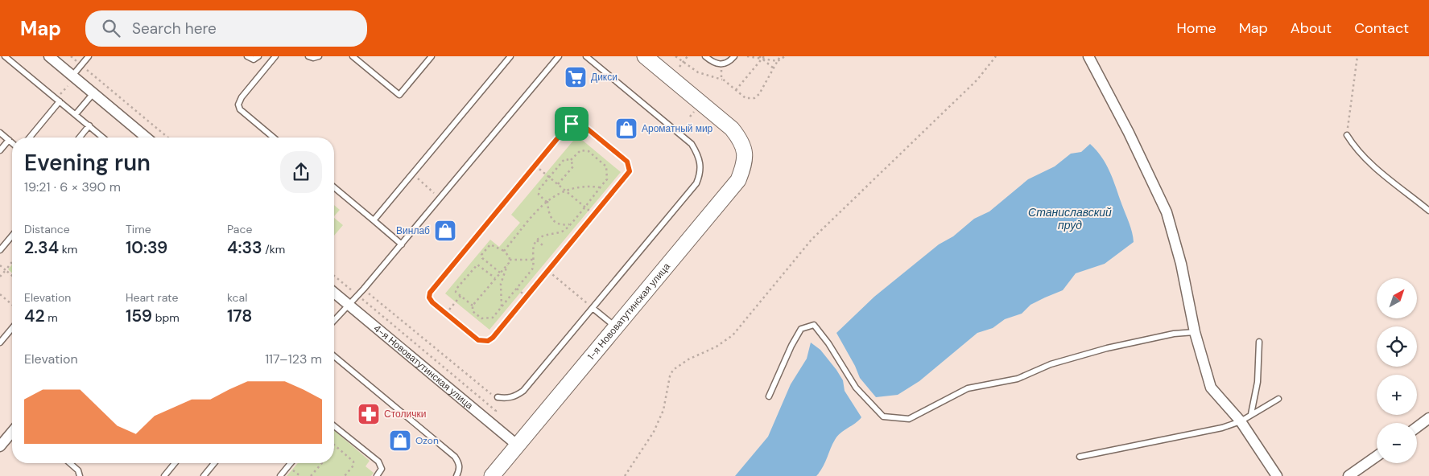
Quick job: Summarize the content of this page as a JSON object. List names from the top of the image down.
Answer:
{
  "streets": {
    "street": ["1-я Нововатутинская улица", "4-я Нововатутинская улица"]
  },
  "crossings": [
    ["1-я Нововатутинская улица", "4-я Нововатутинская улица"]
  ],
  "water": ["Станиславский пруд"],
  "places": {
    "supermarket": ["Дикси"],
    "shop": ["Ароматный мир", "Винлаб", "Ozon"],
    "pharmacy": ["Столички"]
  },
  "north": "top right",
  "page": {
    "header": "Map",
    "search": "Search here",
    "nav": [
      "Home",
      "Map",
      "About",
      "Contact"
    ],
    "heading": ["Evening run", "19:21 · 6 × 390 m"],
    "stats": [
      ["Distance", "2.34 km"],
      ["Time", "10:39"],
      ["Pace", "4:33 /km"],
      ["Elevation", "42 m"],
      ["Heart rate", "159 bpm"],
      ["kcal", "178"]
    ],
    "map_buttons": ["+", "−"],
    "chart": ["Elevation", "117–123 m"]
  }
}
